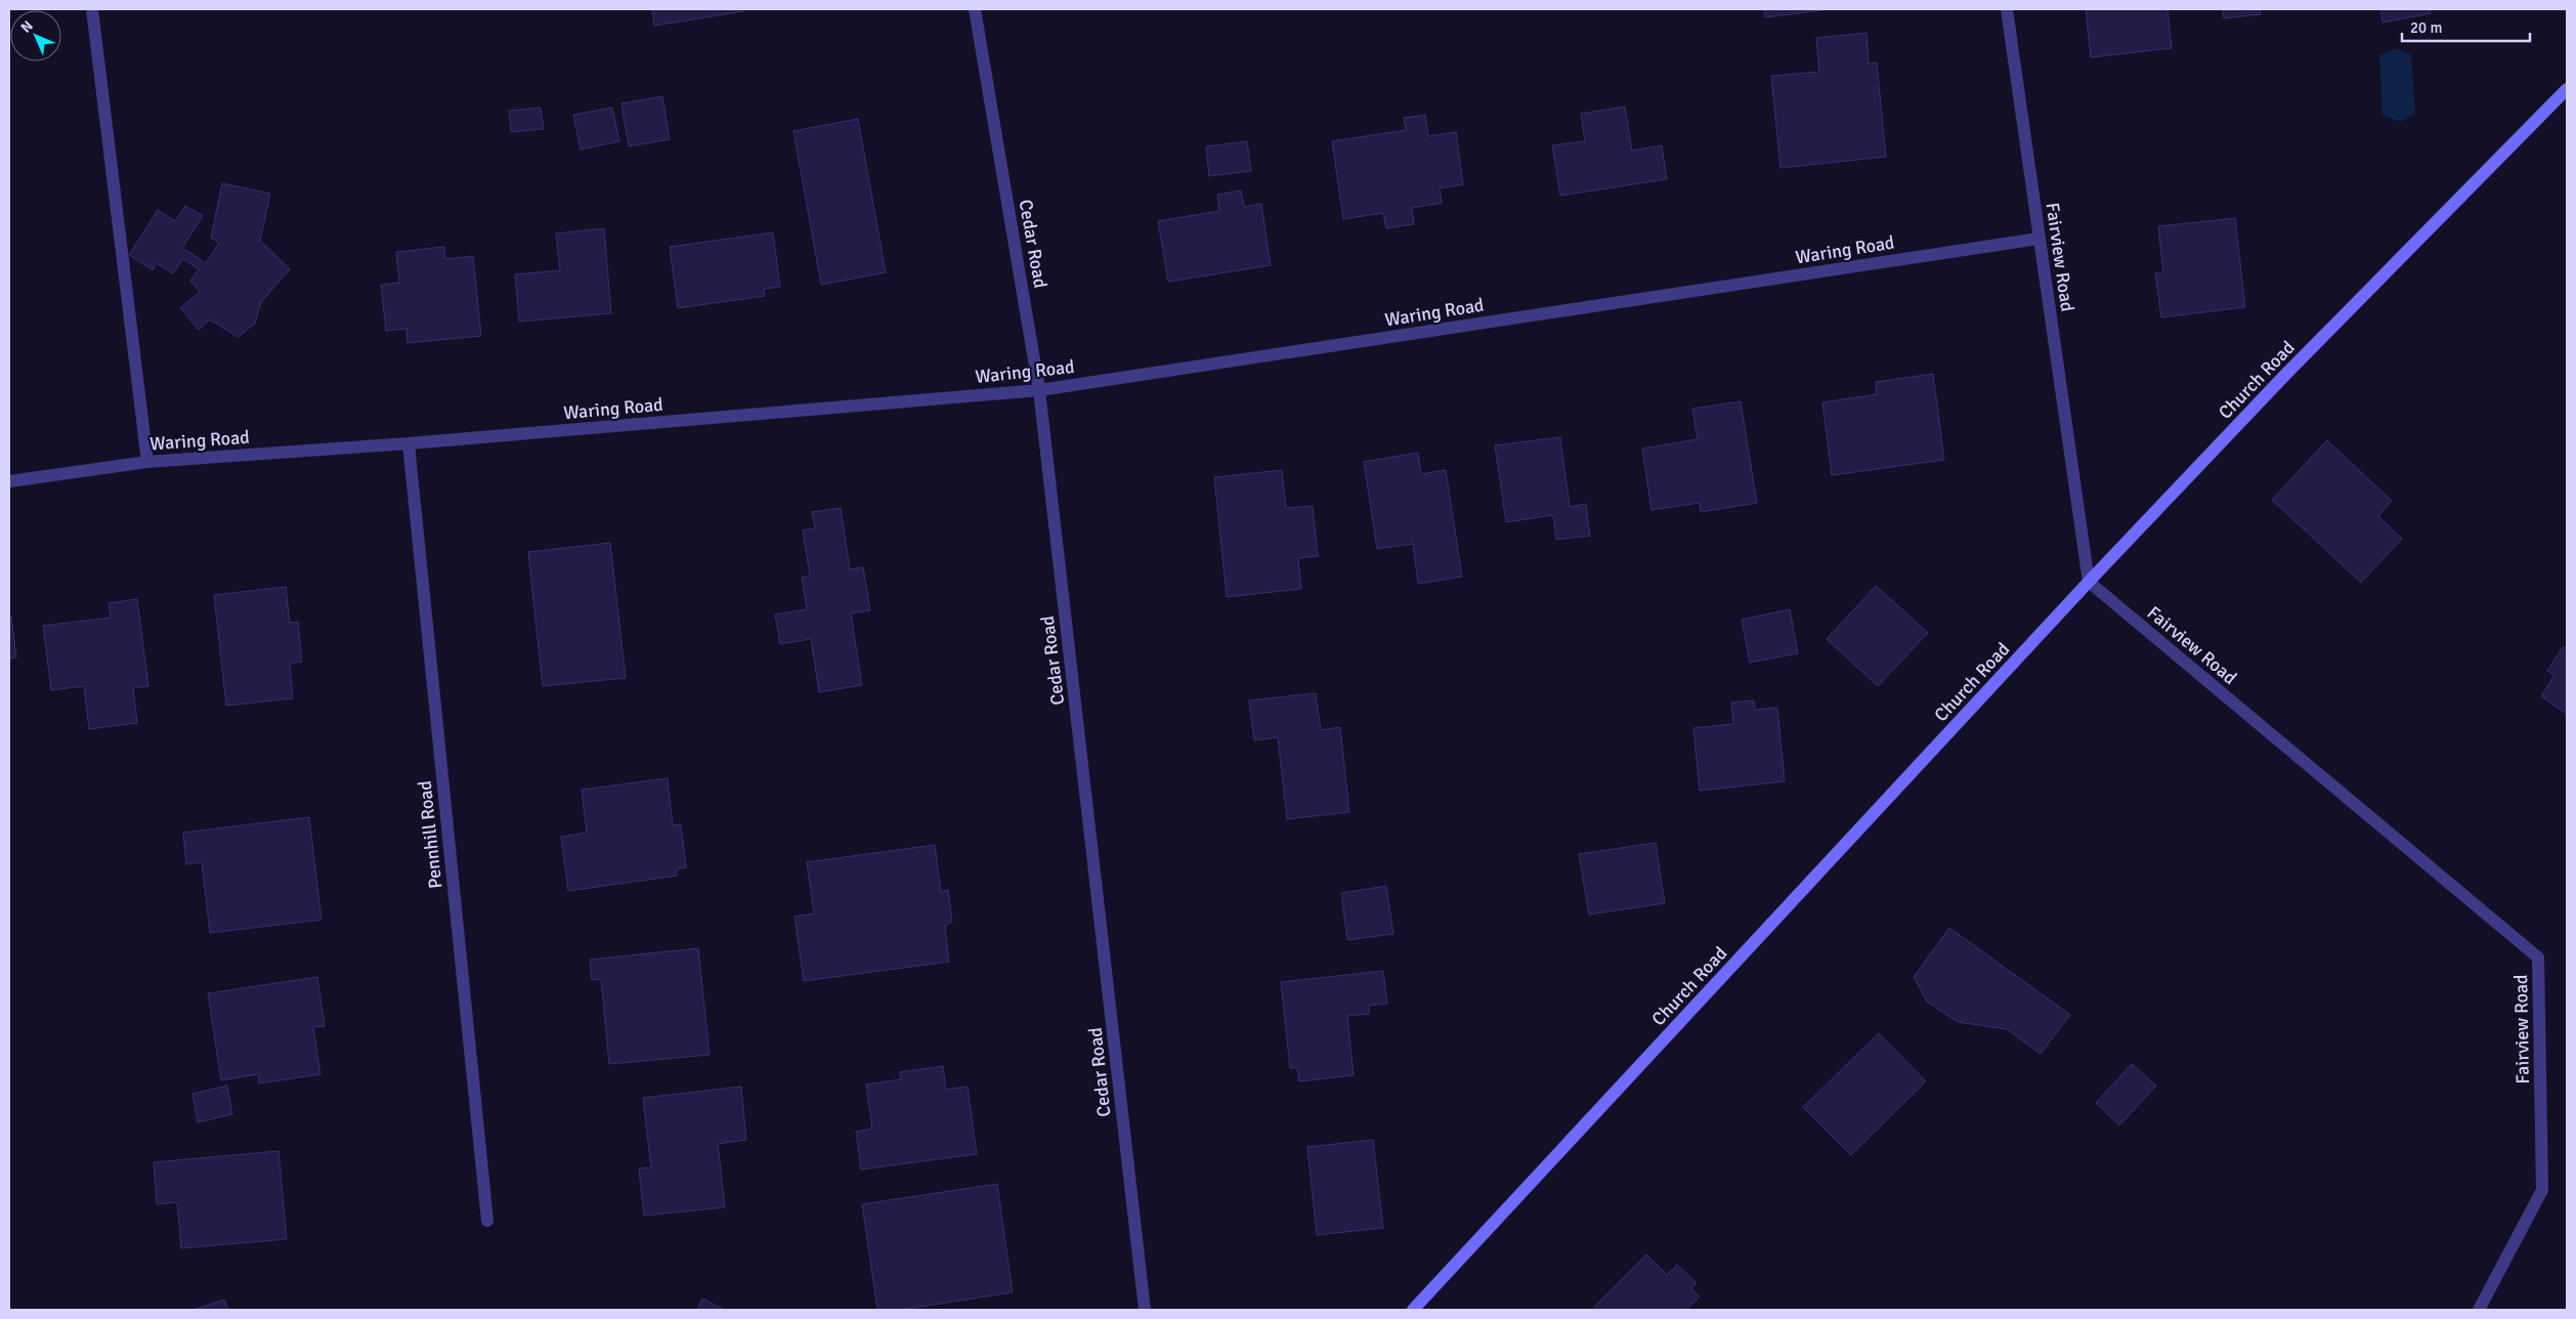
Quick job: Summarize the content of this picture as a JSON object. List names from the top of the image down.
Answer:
{
  "streets": {
    "street": [
      "Cedar Road",
      "Waring Road",
      "Fairview Road",
      "Church Road",
      "Pennhill Road"
    ]
  },
  "crossings": [
    ["Cedar Road", "Waring Road"],
    ["Waring Road", "Fairview Road"],
    ["Waring Road", "Pennhill Road"],
    ["Fairview Road", "Church Road"]
  ],
  "scale_bar": "20 m",
  "north": "top left"
}
